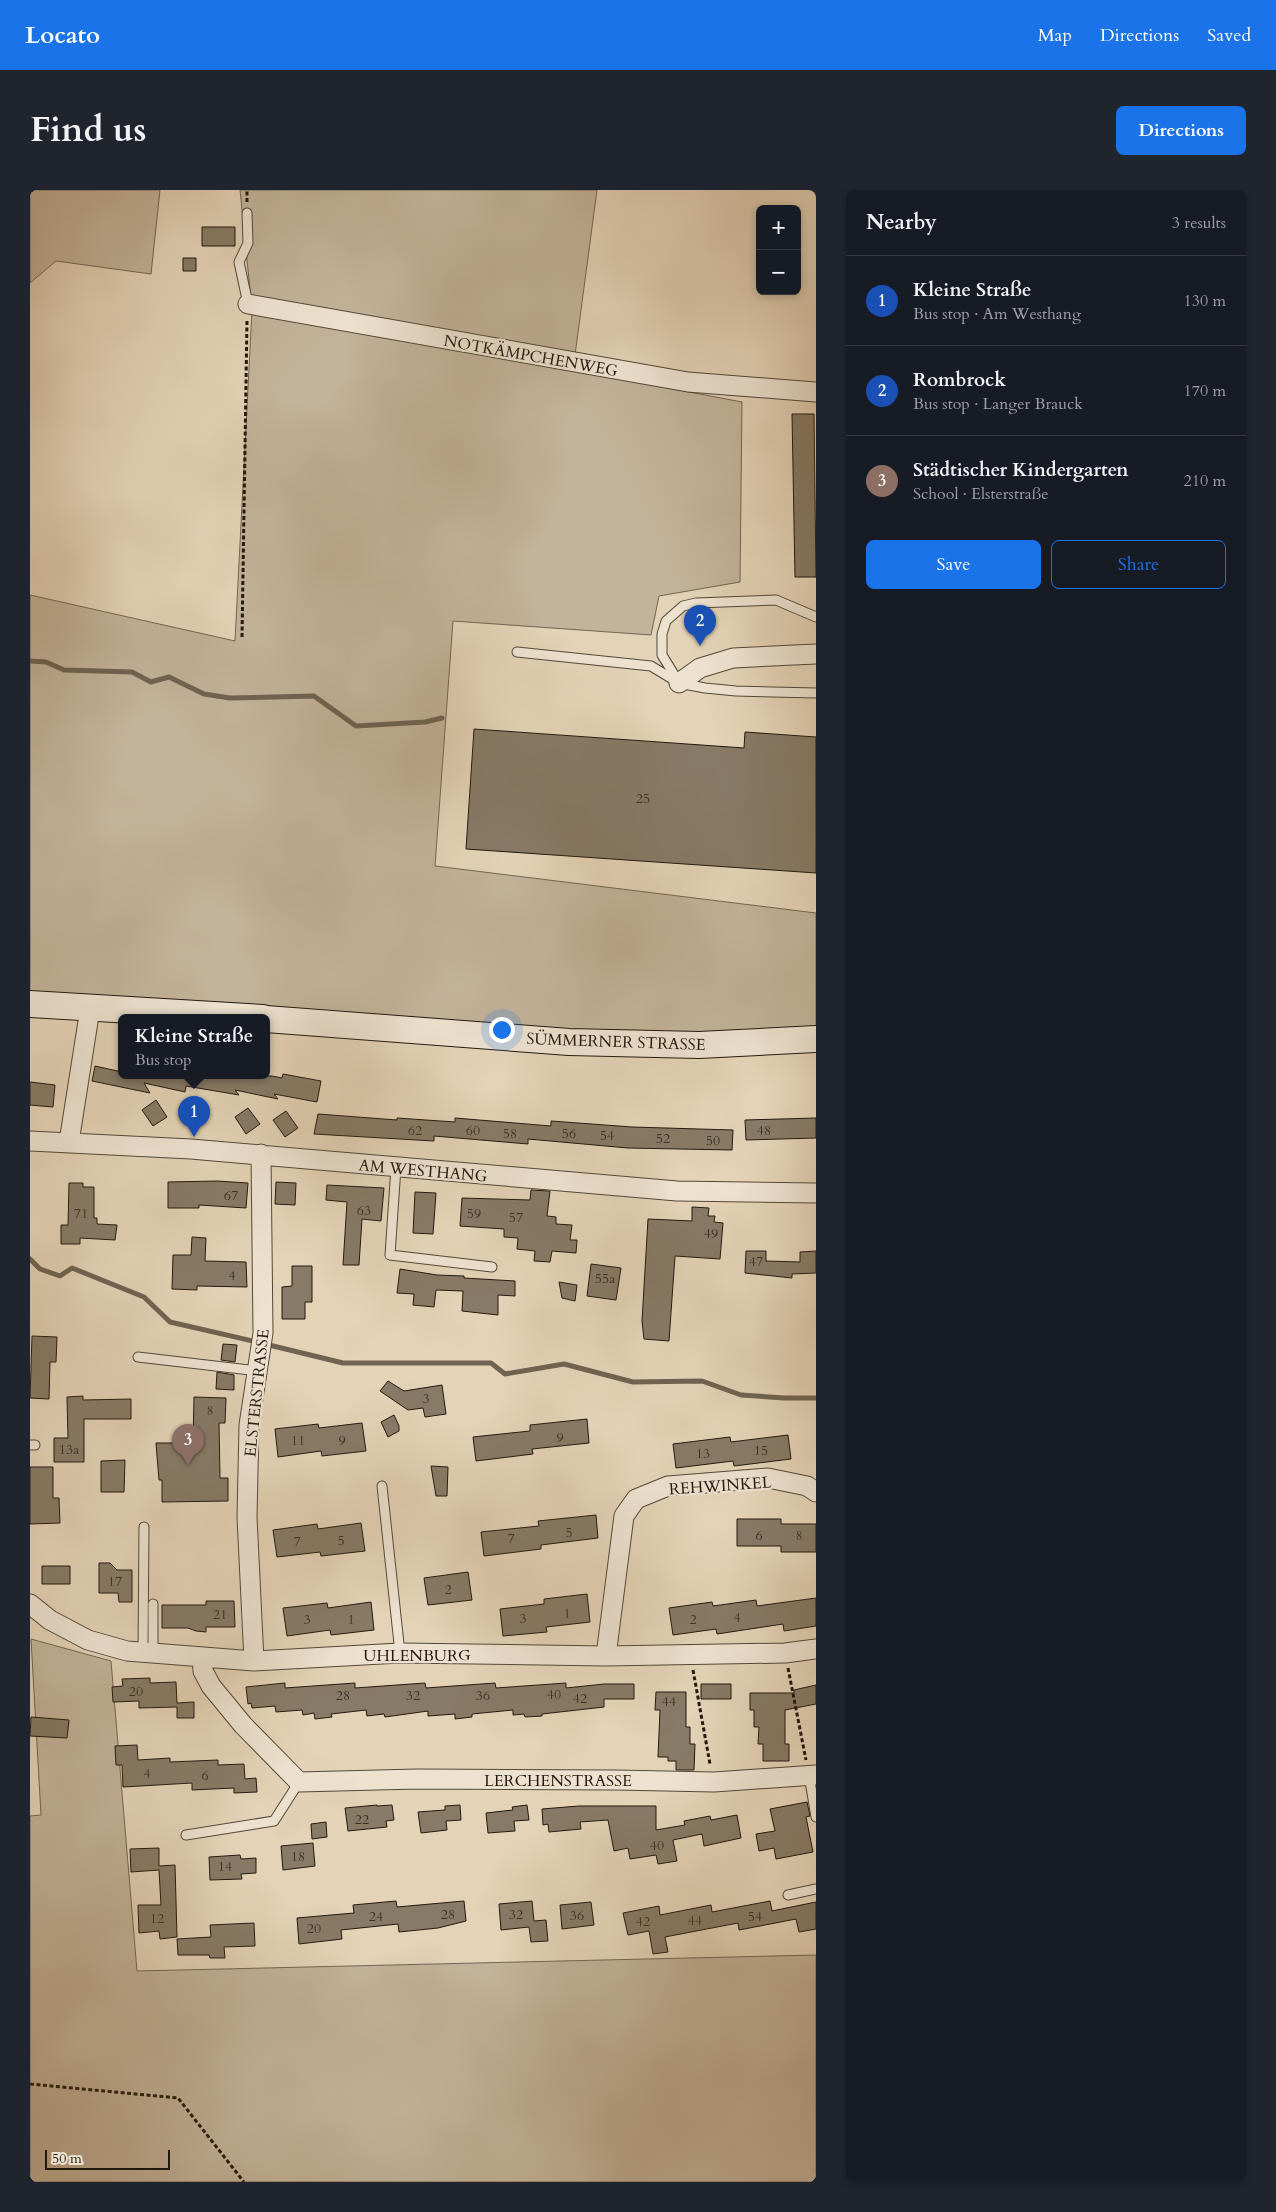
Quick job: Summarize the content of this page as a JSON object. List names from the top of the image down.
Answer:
{
  "streets": {
    "main road": ["SÜMMERNER STRASSE"],
    "street": [
      "NOTKÄMPCHENWEG",
      "AM WESTHANG",
      "ELSTERSTRASSE",
      "REHWINKEL",
      "UHLENBURG",
      "LERCHENSTRASSE"
    ]
  },
  "crossings": [
    ["AM WESTHANG", "ELSTERSTRASSE"],
    ["ELSTERSTRASSE", "UHLENBURG"],
    ["REHWINKEL", "UHLENBURG"]
  ],
  "house_numbers": [
    "25",
    "62",
    "60",
    "48",
    "58",
    "56",
    "54",
    "52",
    "50",
    "67",
    "63",
    "71",
    "59",
    "57",
    "49",
    "47",
    "4",
    "55a",
    "3",
    "8",
    "9",
    "11",
    "9",
    "13a",
    "15",
    "13",
    "5",
    "6",
    "8",
    "7",
    "5",
    "7",
    "17",
    "2",
    "1",
    "21",
    "4",
    "3",
    "3",
    "1",
    "2",
    "20",
    "40",
    "28",
    "32",
    "36",
    "42",
    "44",
    "4",
    "6",
    "22",
    "40",
    "18",
    "14",
    "28",
    "32",
    "36",
    "24",
    "54",
    "12",
    "44",
    "42",
    "20"
  ],
  "scale_bar": "50 m",
  "page": {
    "header": "Locato",
    "nav": ["Map", "Directions", "Saved"],
    "title": "Find us",
    "buttons": [
      "Directions",
      ["Save", "Share"]
    ],
    "heading": ["Nearby", "3 results"],
    "map_buttons": ["+", "−"],
    "list": [
      {
        "mark": "1",
        "name": "Kleine Straße",
        "note": "Bus stop · Am Westhang",
        "value": "130 m"
      },
      {
        "mark": "2",
        "name": "Rombrock",
        "note": "Bus stop · Langer Brauck",
        "value": "170 m"
      },
      {
        "mark": "3",
        "name": "Städtischer Kindergarten",
        "note": "School · Elsterstraße",
        "value": "210 m"
      }
    ],
    "pins": ["2", "1", "3"],
    "popup": ["Kleine Straße", "Bus stop"],
    "scale": "50 m"
  }
}
